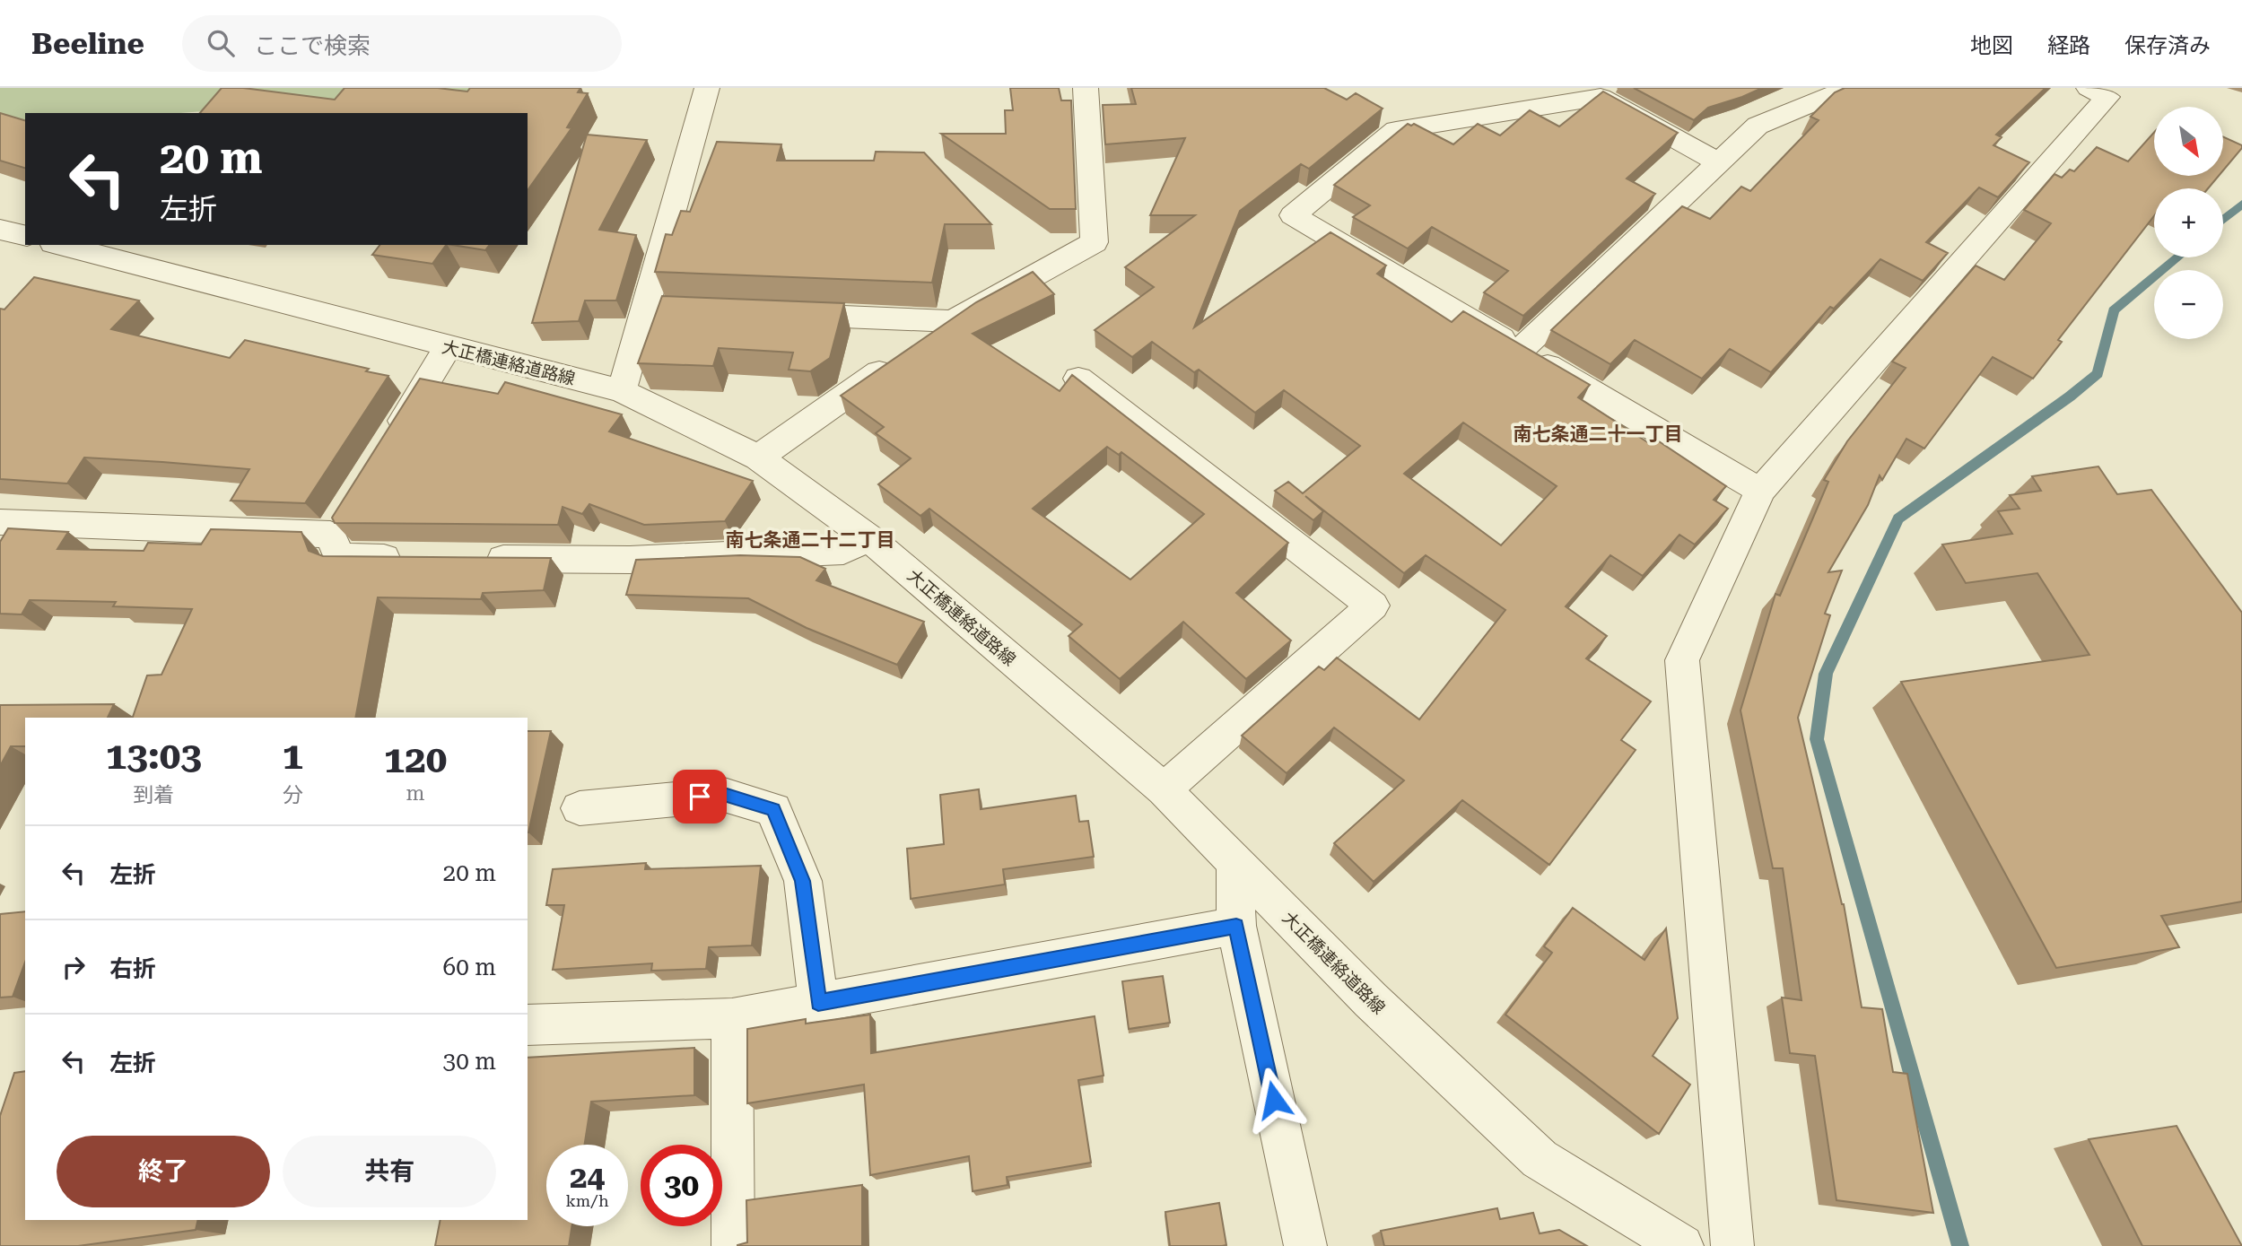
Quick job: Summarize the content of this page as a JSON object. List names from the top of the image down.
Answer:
{
  "streets": {
    "street": ["大正橋連絡道路線"]
  },
  "districts": ["南七条通二十一丁目", "南七条通二十二丁目"],
  "north": "bottom right",
  "page": {
    "header": "Beeline",
    "search": "ここで検索",
    "nav": ["地図", "経路", "保存済み"],
    "map_buttons": ["+", "−"],
    "turn": ["20 m", "左折"],
    "eta": [
      "13:03",
      "到着",
      "1",
      "分",
      "120",
      "m"
    ],
    "list": [
      {
        "name": "左折",
        "value": "20 m"
      },
      {
        "name": "右折",
        "value": "60 m"
      },
      {
        "name": "左折",
        "value": "30 m"
      }
    ],
    "buttons": ["終了", "共有"],
    "speed": "24 km/h",
    "limit": "30"
  }
}
